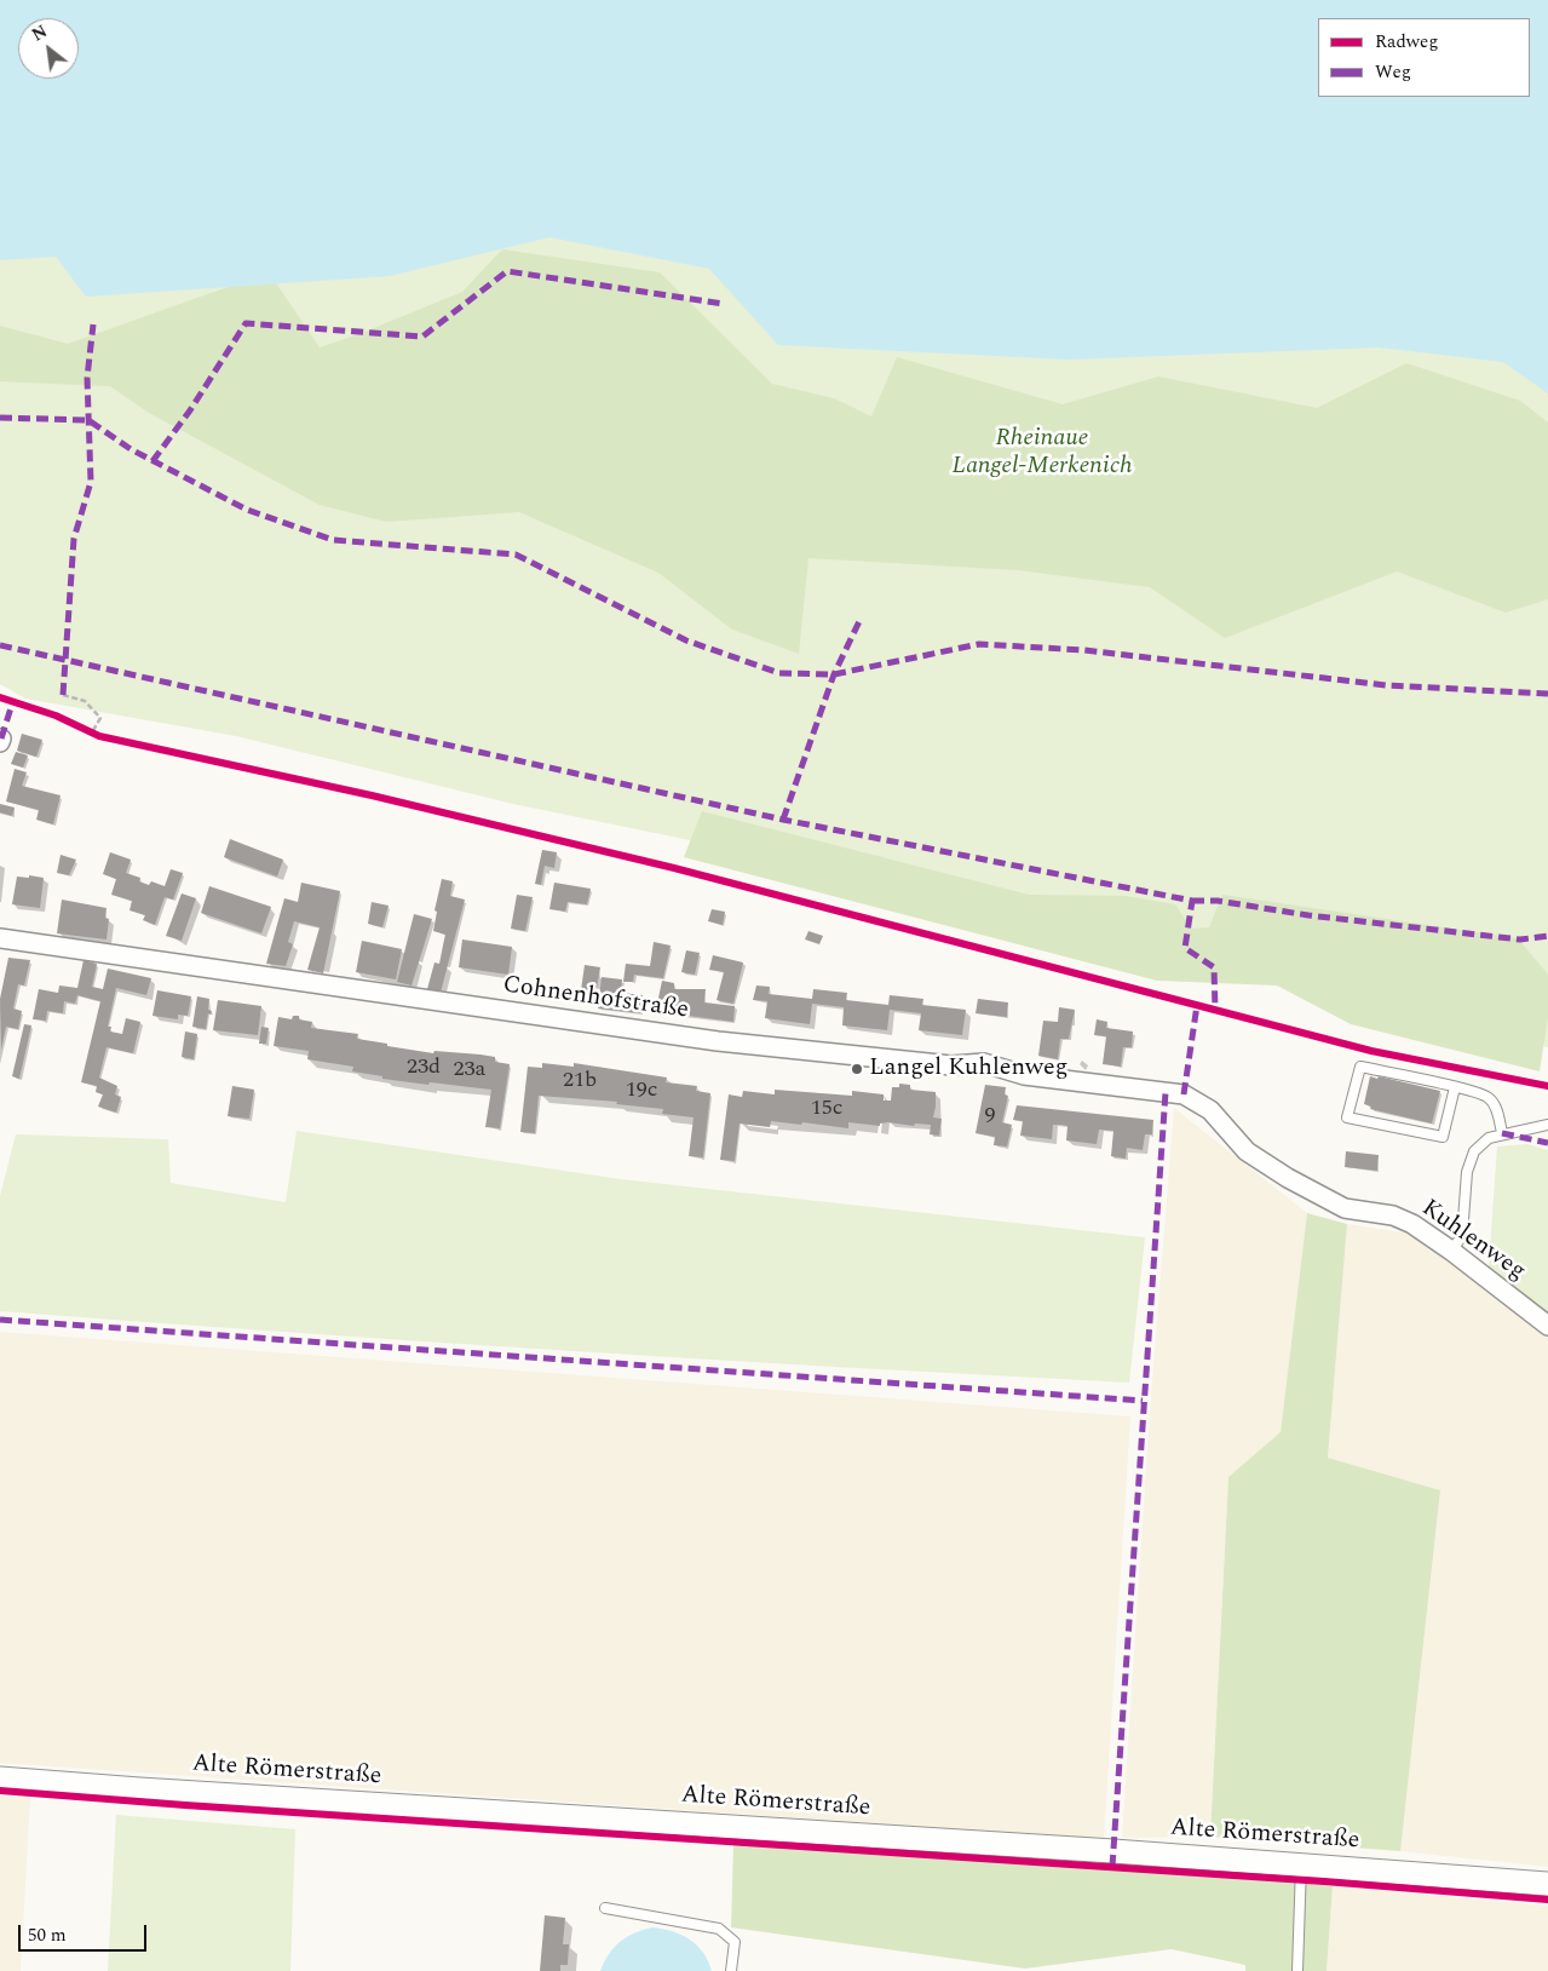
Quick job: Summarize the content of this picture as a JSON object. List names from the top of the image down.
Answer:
{
  "streets": {
    "street": ["Cohnenhofstraße", "Kuhlenweg", "Alte Römerstraße"]
  },
  "crossings": [
    ["Cohnenhofstraße", "Kuhlenweg"]
  ],
  "parks": ["Rheinaue Langel-Merkenich"],
  "places": ["Langel Kuhlenweg"],
  "house_numbers": [
    "23d",
    "23a",
    "21b",
    "19c",
    "15c",
    "9"
  ],
  "legend": ["Radweg", "Weg"],
  "scale_bar": "50 m",
  "north": "top left"
}
